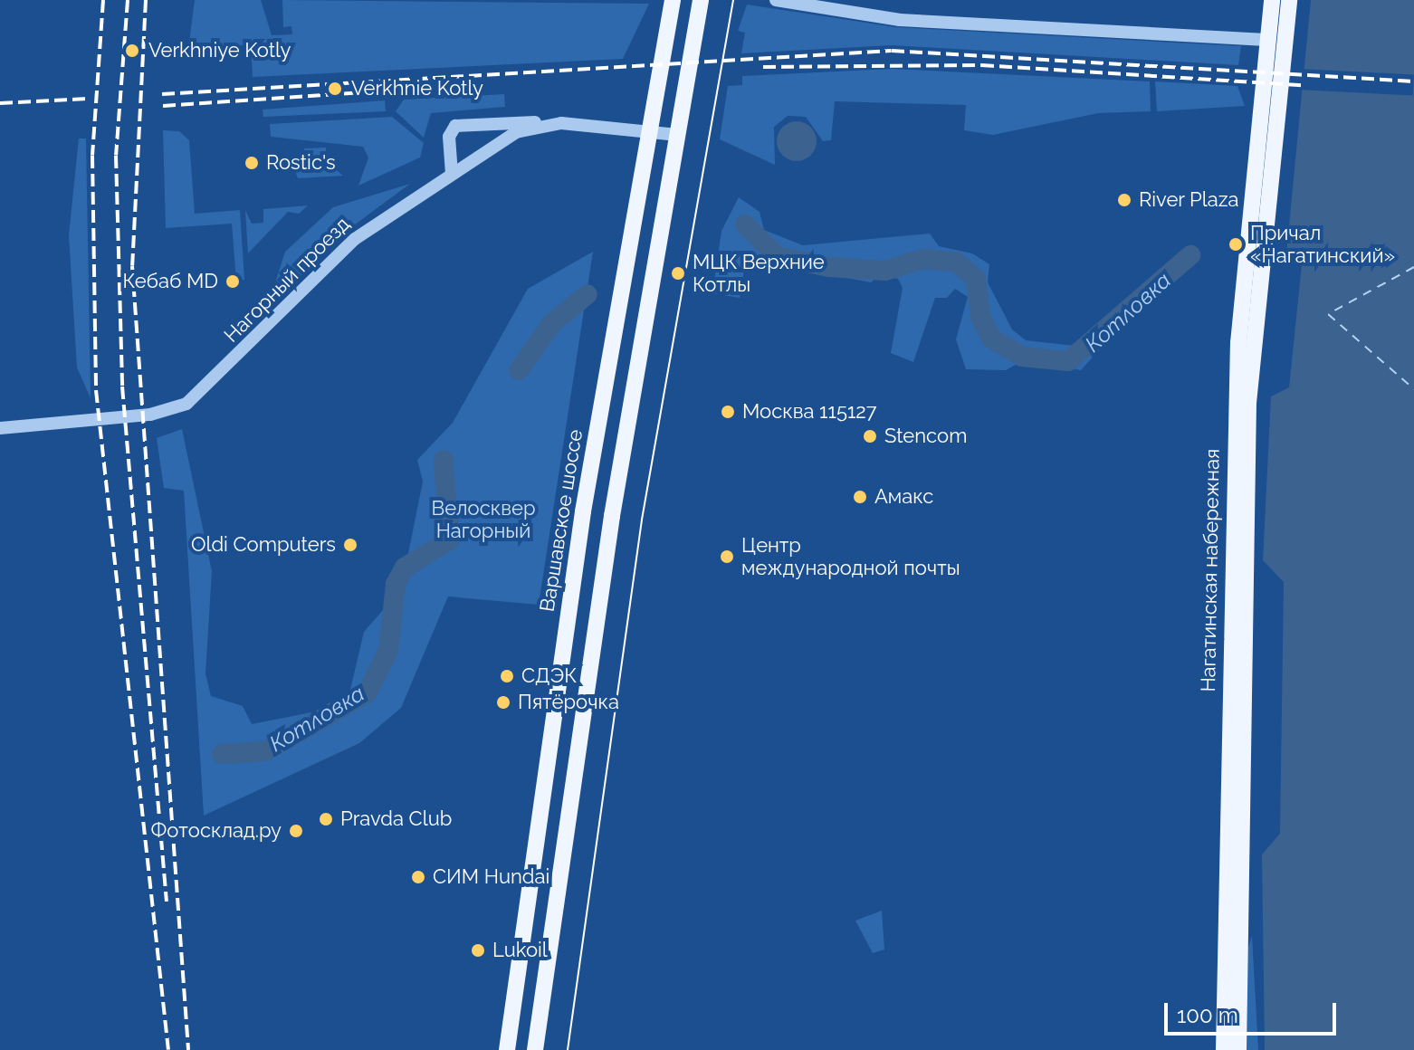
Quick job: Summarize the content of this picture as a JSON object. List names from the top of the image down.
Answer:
{
  "streets": {
    "main road": ["Варшавское шоссе", "Нагатинская набережная"],
    "street": ["Нагорный проезд"]
  },
  "crossings": [
    ["Нагорный проезд", "Варшавское шоссе"]
  ],
  "water": ["Котловка"],
  "parks": ["Велосквер Нагорный"],
  "places": [
    "Verkhniye Kotly",
    "Verkhnie Kotly",
    "Rostic's",
    "River Plaza",
    "Причал «Нагатинский»",
    "МЦК Верхние Котлы",
    "Кебаб MD",
    "Москва 115127",
    "Stencom",
    "Амакс",
    "Oldi Computers",
    "Центр международной почты",
    "СДЭК",
    "Пятёрочка",
    "Pravda Club",
    "Фотосклад.ру",
    "СИМ Hundai",
    "Lukoil"
  ],
  "scale_bar": "100 m"
}
